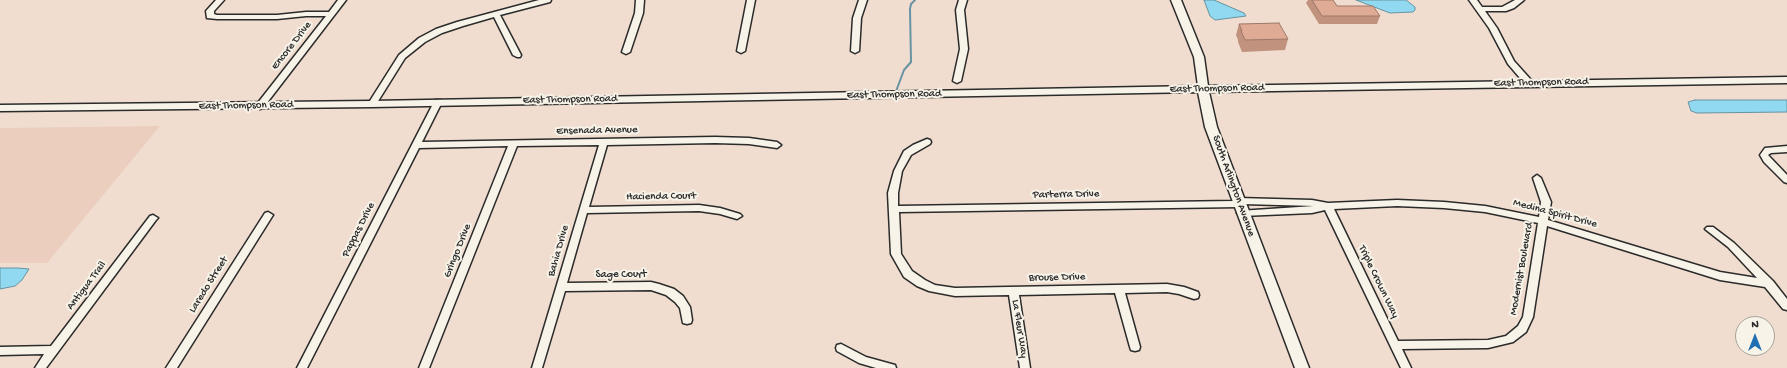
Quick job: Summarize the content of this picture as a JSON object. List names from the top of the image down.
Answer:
{
  "streets": {
    "main road": ["East Thompson Road", "South Arlington Avenue"],
    "street": [
      "Encore Drive",
      "Ensenada Avenue",
      "Parterra Drive",
      "Hacienda Court",
      "Medina Spirit Drive",
      "Pappas Drive",
      "Gringo Drive",
      "Bahia Drive",
      "Modernist Boulevard",
      "Sage Court",
      "Brouse Drive",
      "Triple Crown Way",
      "Laredo Street",
      "Antigua Trail",
      "La Fleur Way"
    ]
  },
  "crossings": [
    ["Encore Drive", "East Thompson Road"],
    ["East Thompson Road", "South Arlington Avenue"],
    ["East Thompson Road", "Pappas Drive"],
    ["Ensenada Avenue", "Pappas Drive"],
    ["Ensenada Avenue", "Gringo Drive"],
    ["Ensenada Avenue", "Bahia Drive"],
    ["South Arlington Avenue", "Parterra Drive"],
    ["South Arlington Avenue", "Medina Spirit Drive"],
    ["Parterra Drive", "Medina Spirit Drive"],
    ["Parterra Drive", "Brouse Drive"],
    ["Hacienda Court", "Bahia Drive"],
    ["Medina Spirit Drive", "Modernist Boulevard"],
    ["Medina Spirit Drive", "Triple Crown Way"],
    ["Bahia Drive", "Sage Court"],
    ["Modernist Boulevard", "Triple Crown Way"],
    ["Brouse Drive", "La Fleur Way"]
  ],
  "north": "top"
}
